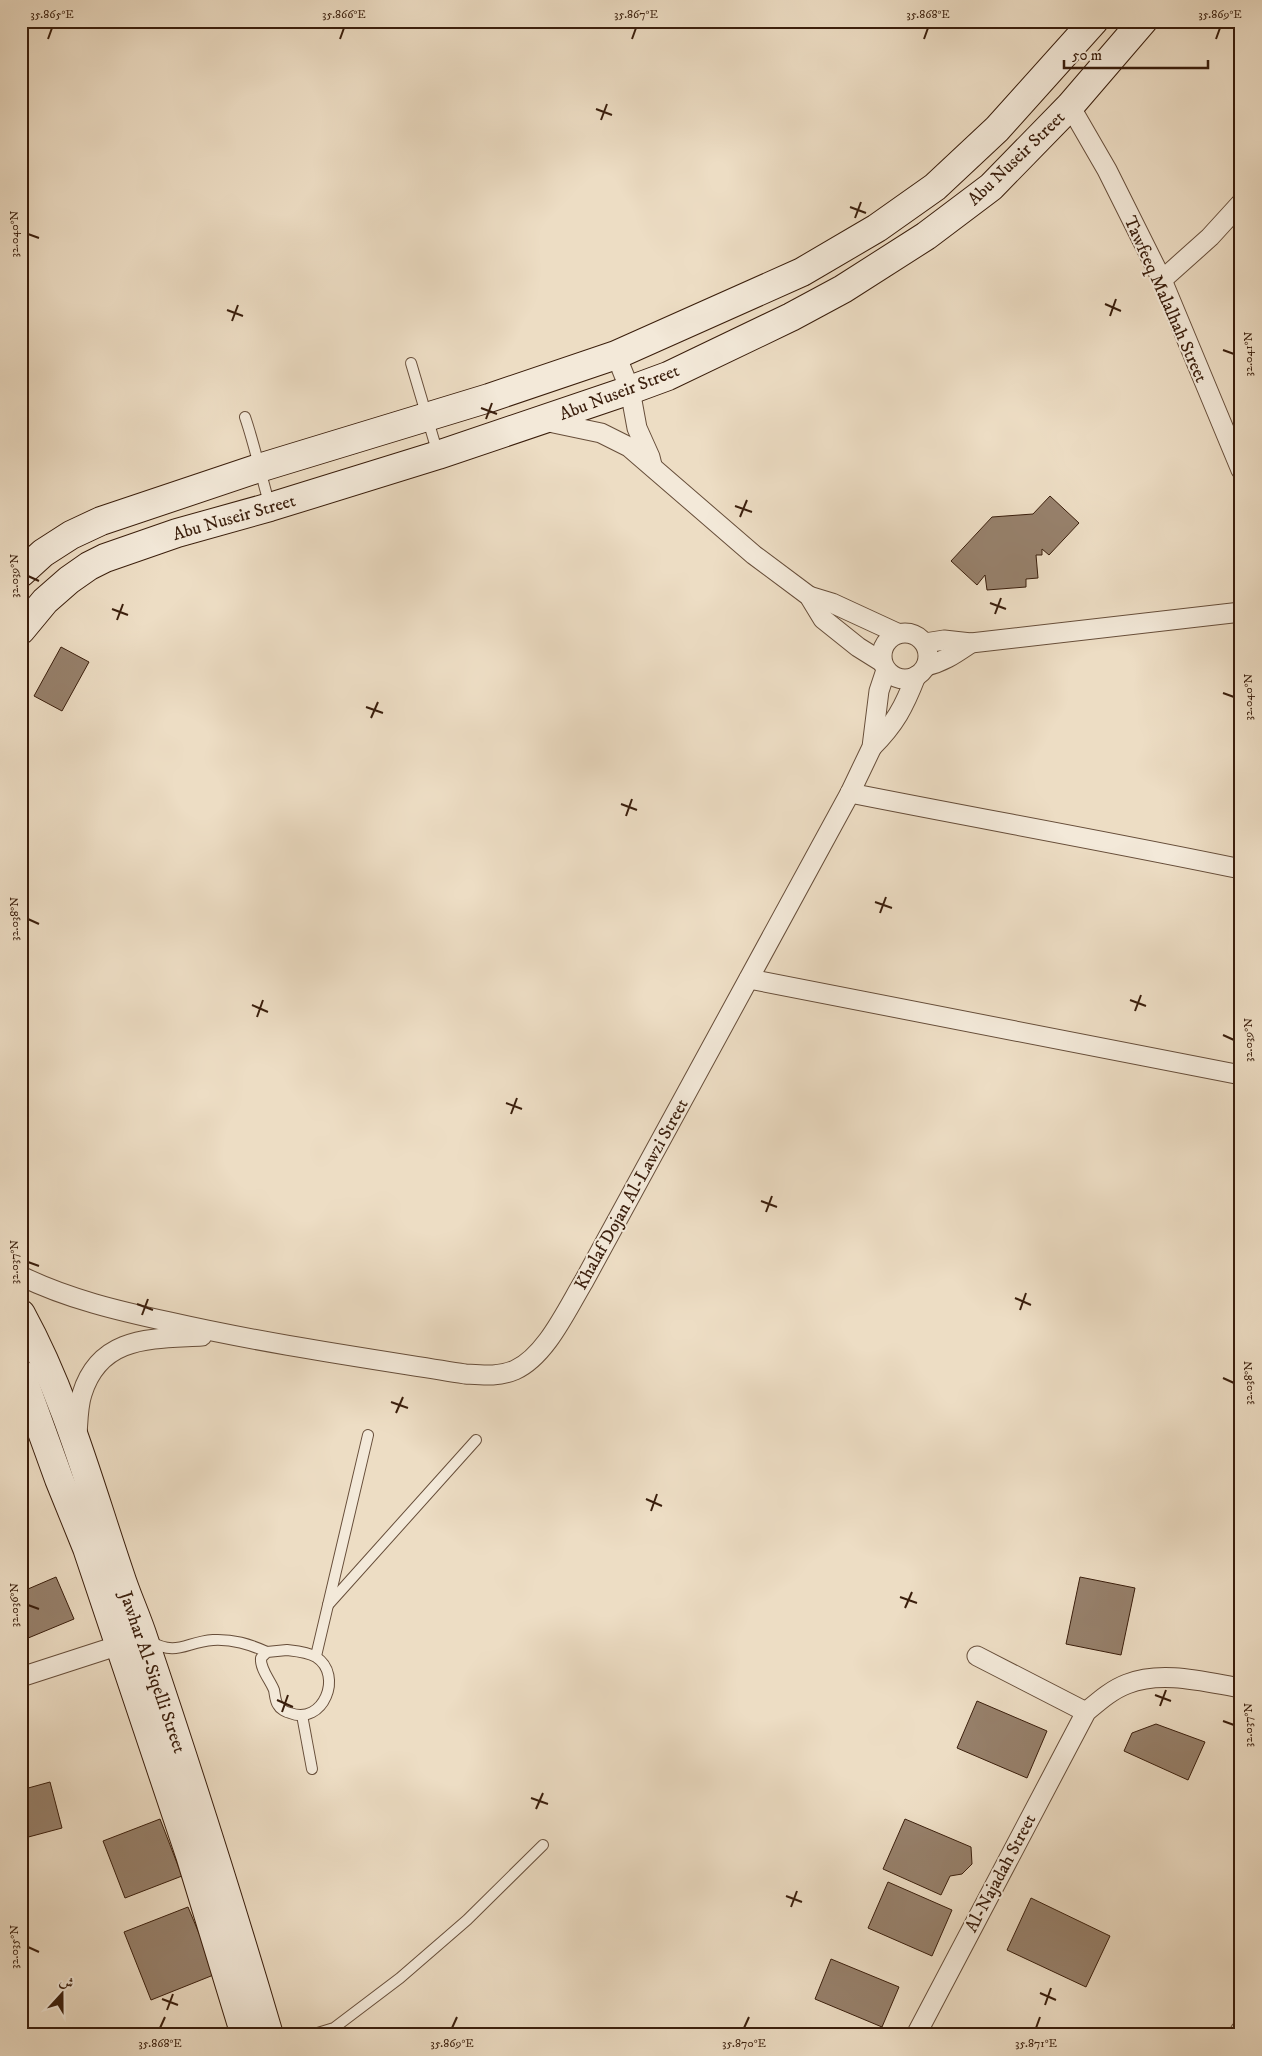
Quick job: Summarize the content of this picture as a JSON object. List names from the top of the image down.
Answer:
{
  "streets": {
    "main road": ["Abu Nuseir Street", "Jawhar Al-Siqelli Street"],
    "street": ["Tawfeeq Malalhah Street", "Khalaf Dojan Al-Lawzi Street", "Al-Najadah Street"]
  },
  "crossings": [
    ["Abu Nuseir Street", "Tawfeeq Malalhah Street"],
    ["Khalaf Dojan Al-Lawzi Street", "Jawhar Al-Siqelli Street"]
  ],
  "scale_bar": "50 m",
  "north": "top",
  "coordinates": [
    "35.865°E",
    "35.866°E",
    "35.867°E",
    "35.868°E",
    "35.869°E",
    "32.040°N",
    "32.041°N",
    "32.039°N",
    "32.038°N",
    "32.037°N",
    "32.036°N",
    "32.035°N",
    "35.870°E",
    "35.871°E"
  ]
}
